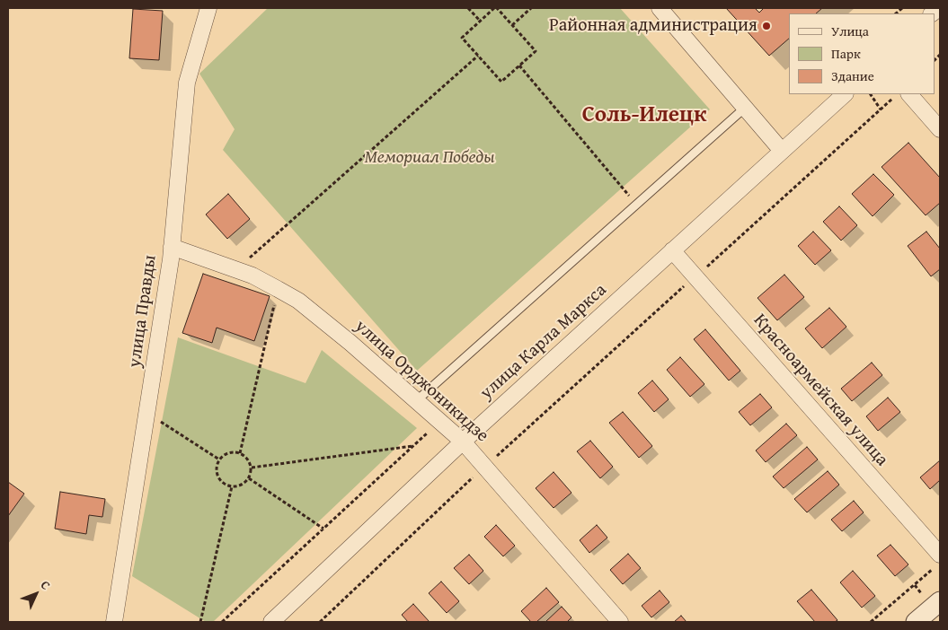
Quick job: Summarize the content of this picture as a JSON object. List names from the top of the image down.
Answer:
{
  "streets": {
    "street": [
      "улица Правды",
      "улица Карла Маркса",
      "улица Орджоникидзе",
      "Красноармейская улица"
    ]
  },
  "crossings": [
    ["улица Правды", "улица Орджоникидзе"],
    ["улица Карла Маркса", "улица Орджоникидзе"],
    ["улица Карла Маркса", "Красноармейская улица"]
  ],
  "districts": ["Соль-Илецк"],
  "parks": ["Мемориал Победы"],
  "places": ["Районная администрация"],
  "legend": ["Улица", "Парк", "Здание"],
  "north": "top right"
}
